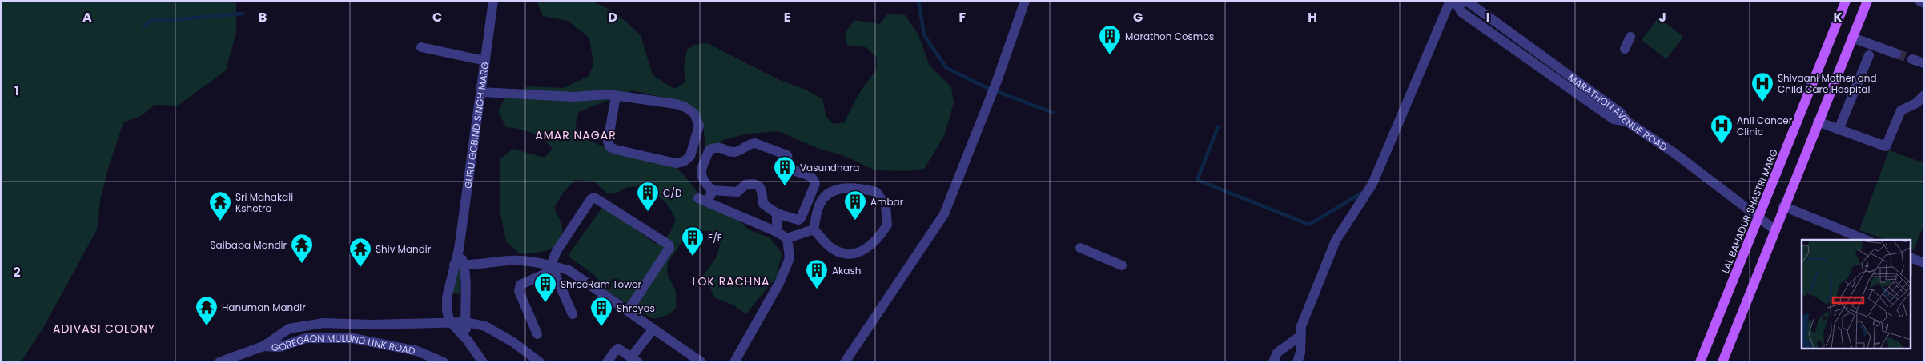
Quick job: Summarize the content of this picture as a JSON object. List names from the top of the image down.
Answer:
{
  "streets": {
    "main road": ["LAL BAHADUR SHASTRI MARG"],
    "street": ["MARATHON AVENUE ROAD", "GURU GOBIND SINGH MARG", "GOREGAON MULUND LINK ROAD"]
  },
  "crossings": [
    ["MARATHON AVENUE ROAD", "LAL BAHADUR SHASTRI MARG"]
  ],
  "districts": ["AMAR NAGAR", "LOK RACHNA", "ADIVASI COLONY"],
  "places": {
    "building": [
      "Marathon Cosmos",
      "Vasundhara",
      "C/D",
      "Ambar",
      "E/F",
      "Akash",
      "ShreeRam Tower",
      "Shreyas"
    ],
    "hospital": ["Shivaani Mother and Child Care Hospital", "Anil Cancer Clinic"],
    "temple": [
      "Sri Mahakali Kshetra",
      "Saibaba Mandir",
      "Shiv Mandir",
      "Hanuman Mandir"
    ]
  },
  "grid": {
    "columns": [
      "A",
      "B",
      "C",
      "D",
      "E",
      "F",
      "G",
      "H",
      "I",
      "J",
      "K"
    ],
    "rows": ["1", "2"]
  }
}
